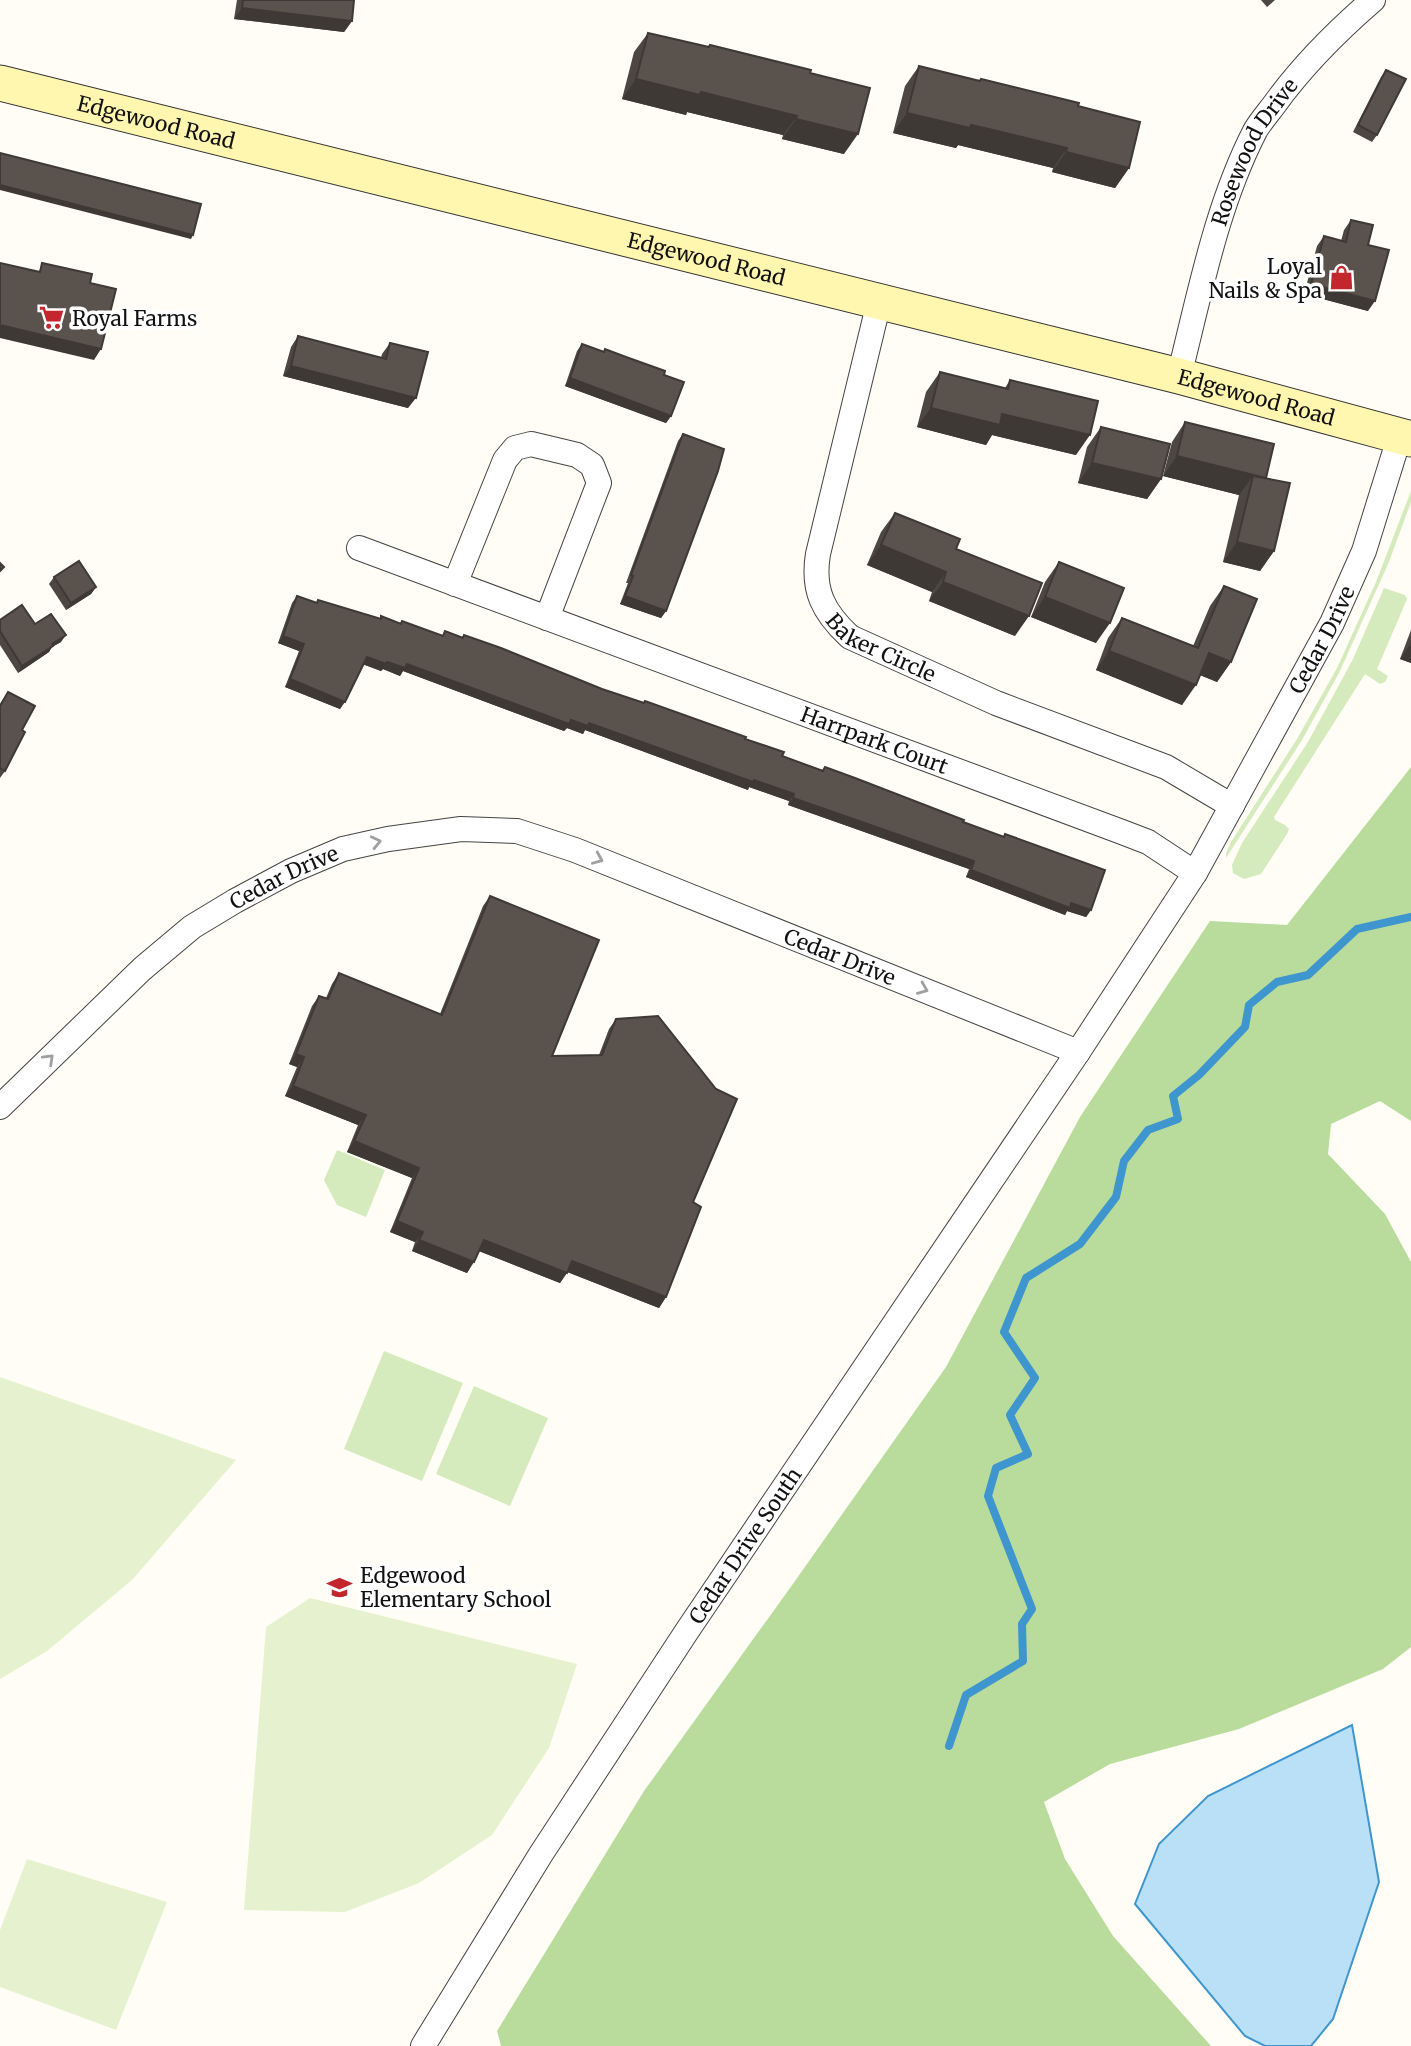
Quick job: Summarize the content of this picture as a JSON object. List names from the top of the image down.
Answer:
{
  "streets": {
    "main road": ["Edgewood Road"],
    "street": [
      "Rosewood Drive",
      "Cedar Drive",
      "Baker Circle",
      "Harrpark Court",
      "Cedar Drive South"
    ]
  },
  "crossings": [
    ["Edgewood Road", "Rosewood Drive"],
    ["Edgewood Road", "Cedar Drive"],
    ["Edgewood Road", "Baker Circle"],
    ["Cedar Drive", "Baker Circle"],
    ["Cedar Drive", "Harrpark Court"],
    ["Cedar Drive", "Cedar Drive South"]
  ],
  "one_way": ["Cedar Drive"],
  "places": {
    "shop": ["Loyal Nails & Spa"],
    "supermarket": ["Royal Farms"],
    "school or university": ["Edgewood Elementary School"]
  }
}
